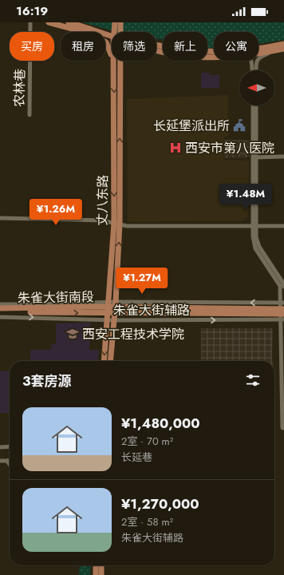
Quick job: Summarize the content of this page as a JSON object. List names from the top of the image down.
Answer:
{
  "streets": {
    "main road": ["丈八东路", "朱雀大街南段"],
    "street": ["农林巷", "朱雀大街辅路"]
  },
  "crossings": [
    ["丈八东路", "朱雀大街南段"],
    ["丈八东路", "朱雀大街辅路"],
    ["朱雀大街南段", "朱雀大街辅路"]
  ],
  "places": {
    "public building": ["长延堡派出所"],
    "hospital": ["西安市第八医院"],
    "school or university": ["西安工程技术学院"]
  },
  "north": "left",
  "page": {
    "status": "16:19",
    "chip": [
      "买房",
      "租房",
      "筛选",
      "新上",
      "公寓"
    ],
    "price": ["¥1.48M", "¥1.26M", "¥1.27M"],
    "heading": "3套房源",
    "list": [
      {
        "name": "¥1,480,000",
        "note": "2室 · 70 m² · 长延巷"
      },
      {
        "name": "¥1,270,000",
        "note": "2室 · 58 m² · 朱雀大街辅路"
      }
    ]
  }
}
